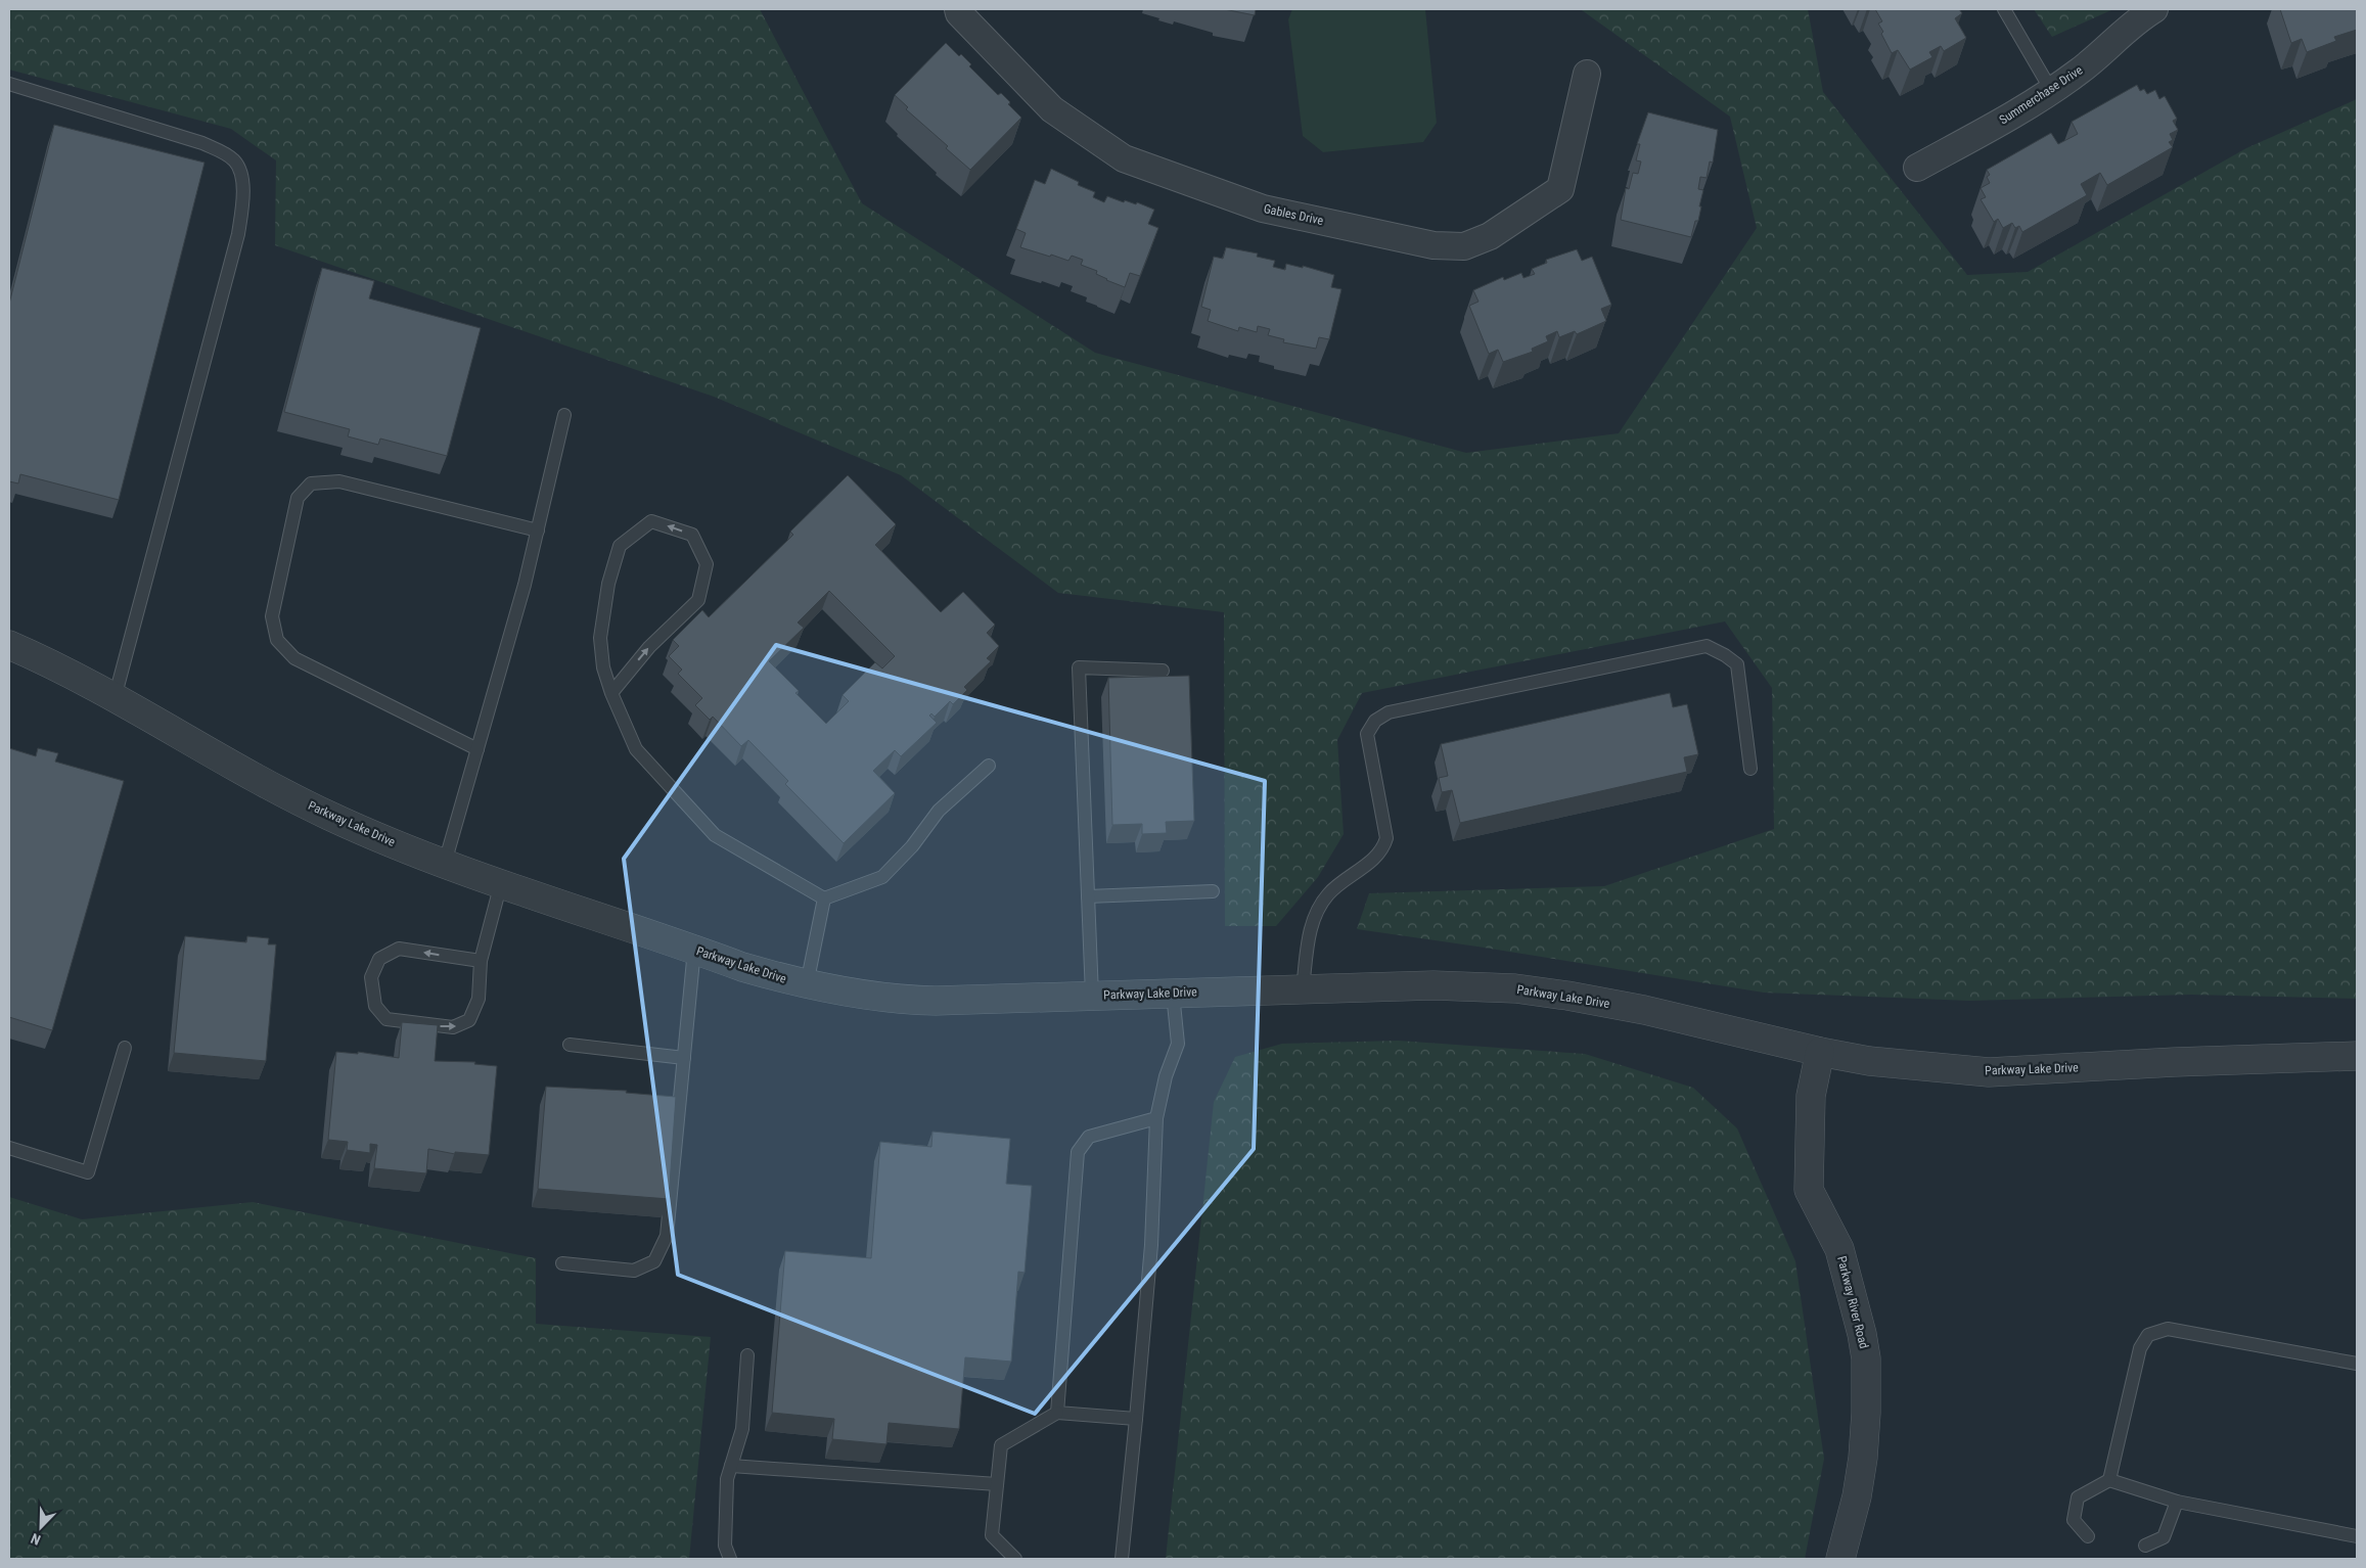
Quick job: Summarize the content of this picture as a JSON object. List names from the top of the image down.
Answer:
{
  "streets": {
    "street": [
      "Summerchase Drive",
      "Gables Drive",
      "Parkway Lake Drive",
      "Parkway River Road"
    ]
  },
  "crossings": [
    ["Parkway Lake Drive", "Parkway River Road"]
  ],
  "north": "bottom left"
}
